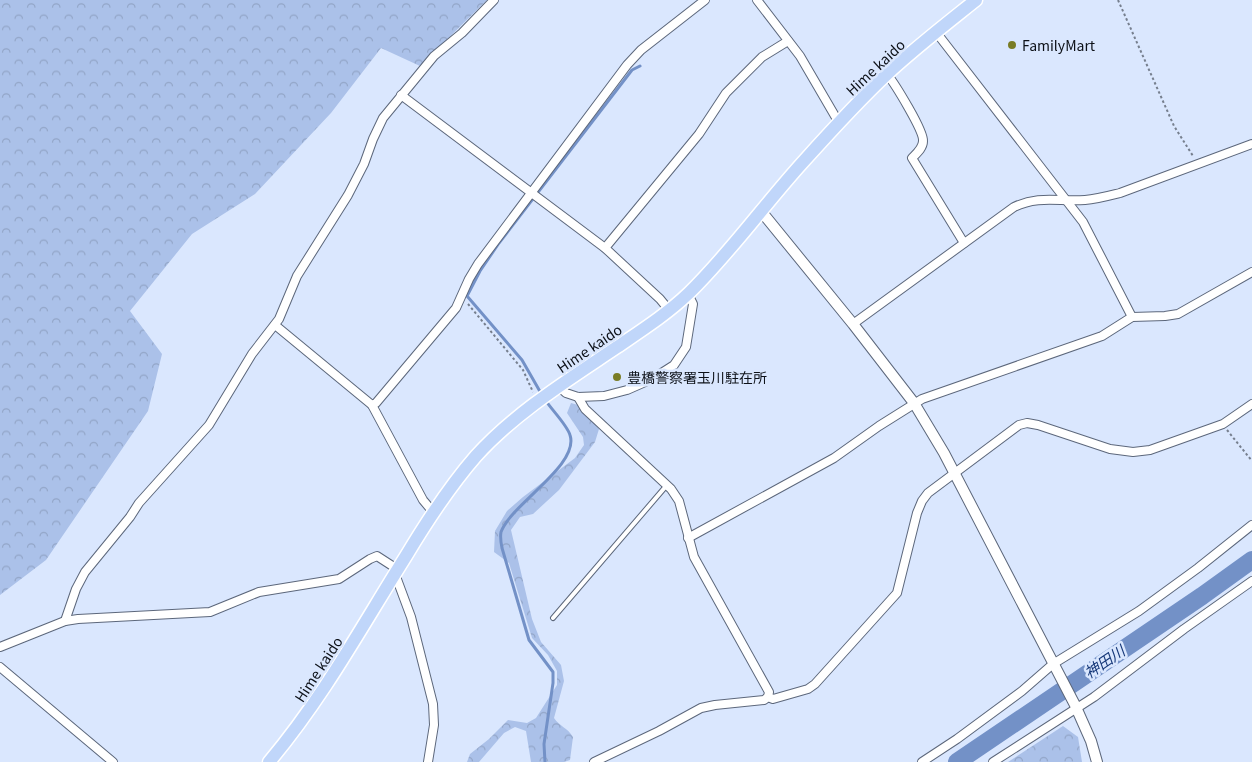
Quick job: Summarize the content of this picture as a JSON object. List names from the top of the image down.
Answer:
{
  "streets": {
    "highway": ["Hime kaido"]
  },
  "water": ["神田川"],
  "places": ["FamilyMart", "豊橋警察署玉川駐在所"]
}
